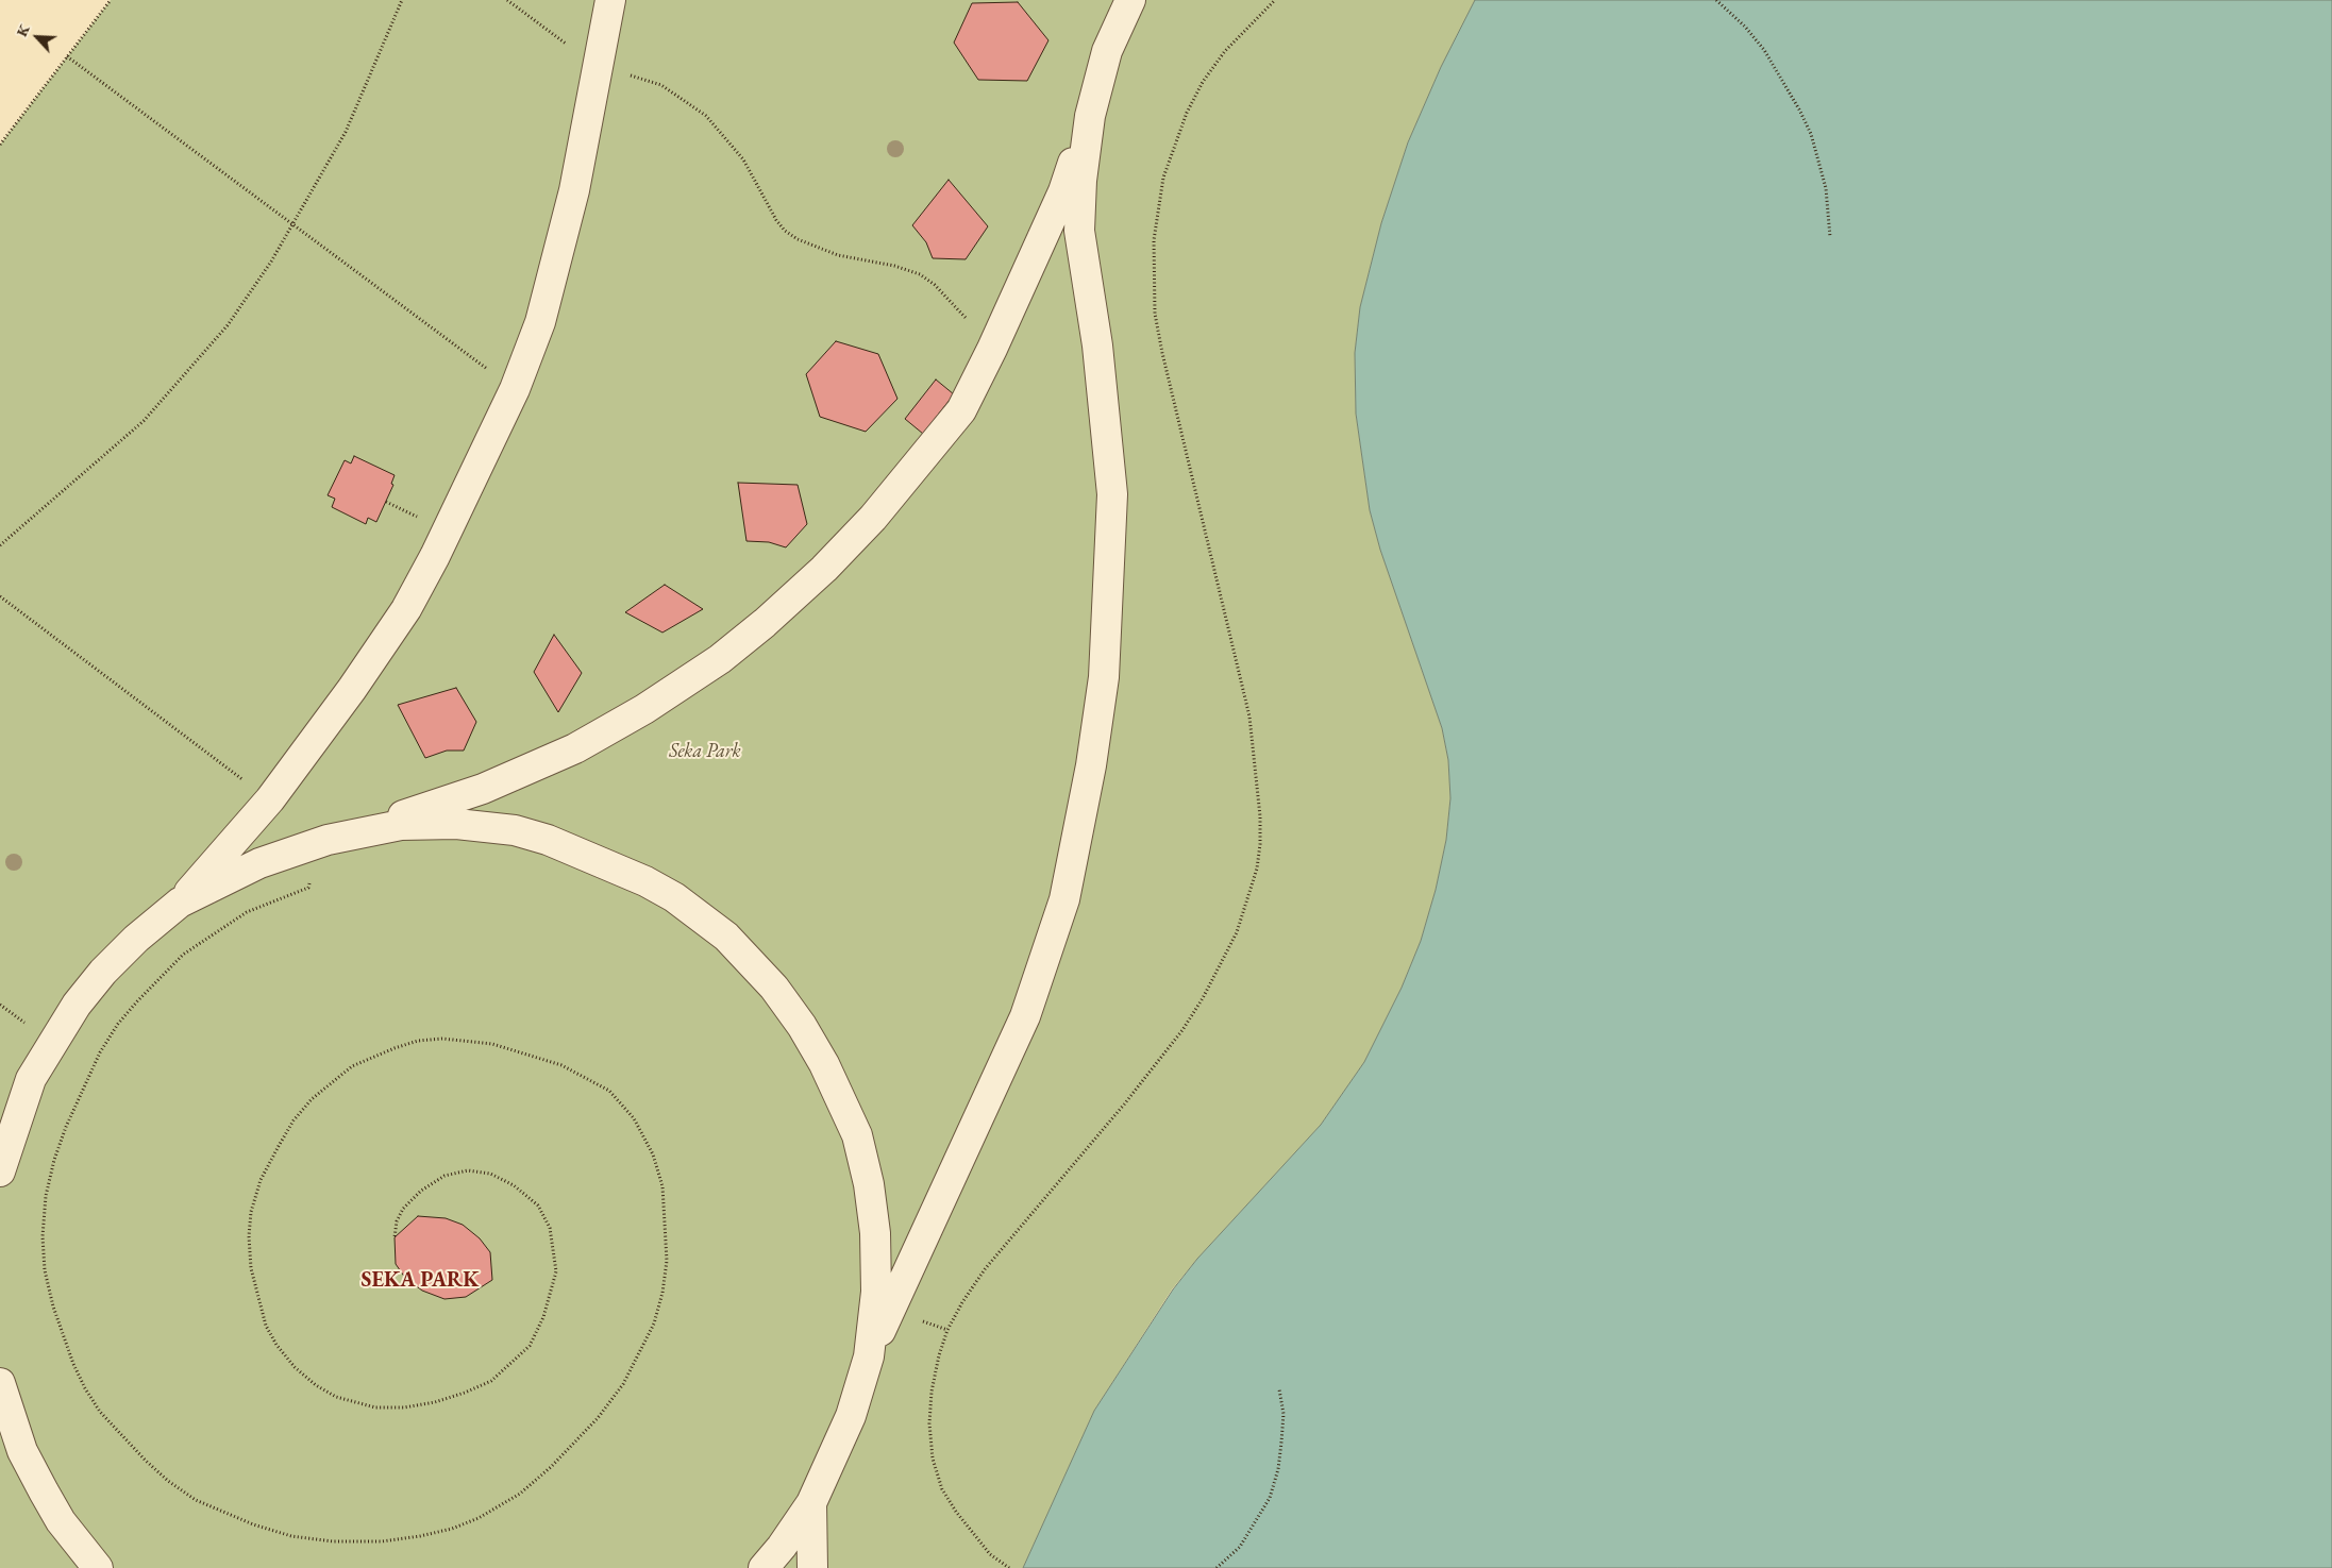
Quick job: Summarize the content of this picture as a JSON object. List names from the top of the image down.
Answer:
{
  "districts": ["SEKA PARK"],
  "parks": ["Seka Park"],
  "north": "top left"
}
